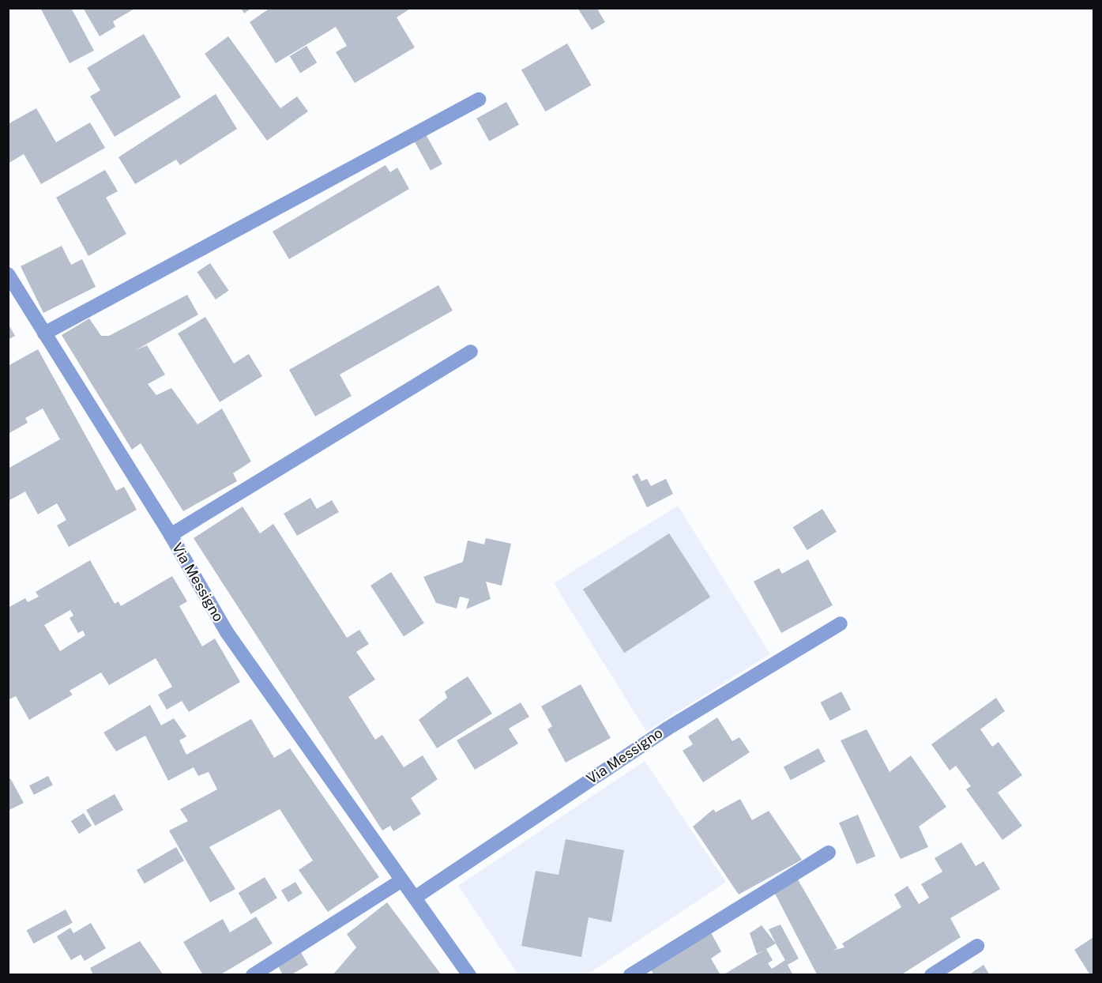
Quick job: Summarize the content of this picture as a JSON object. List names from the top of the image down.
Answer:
{
  "streets": {
    "street": ["Via Messigno"]
  }
}
